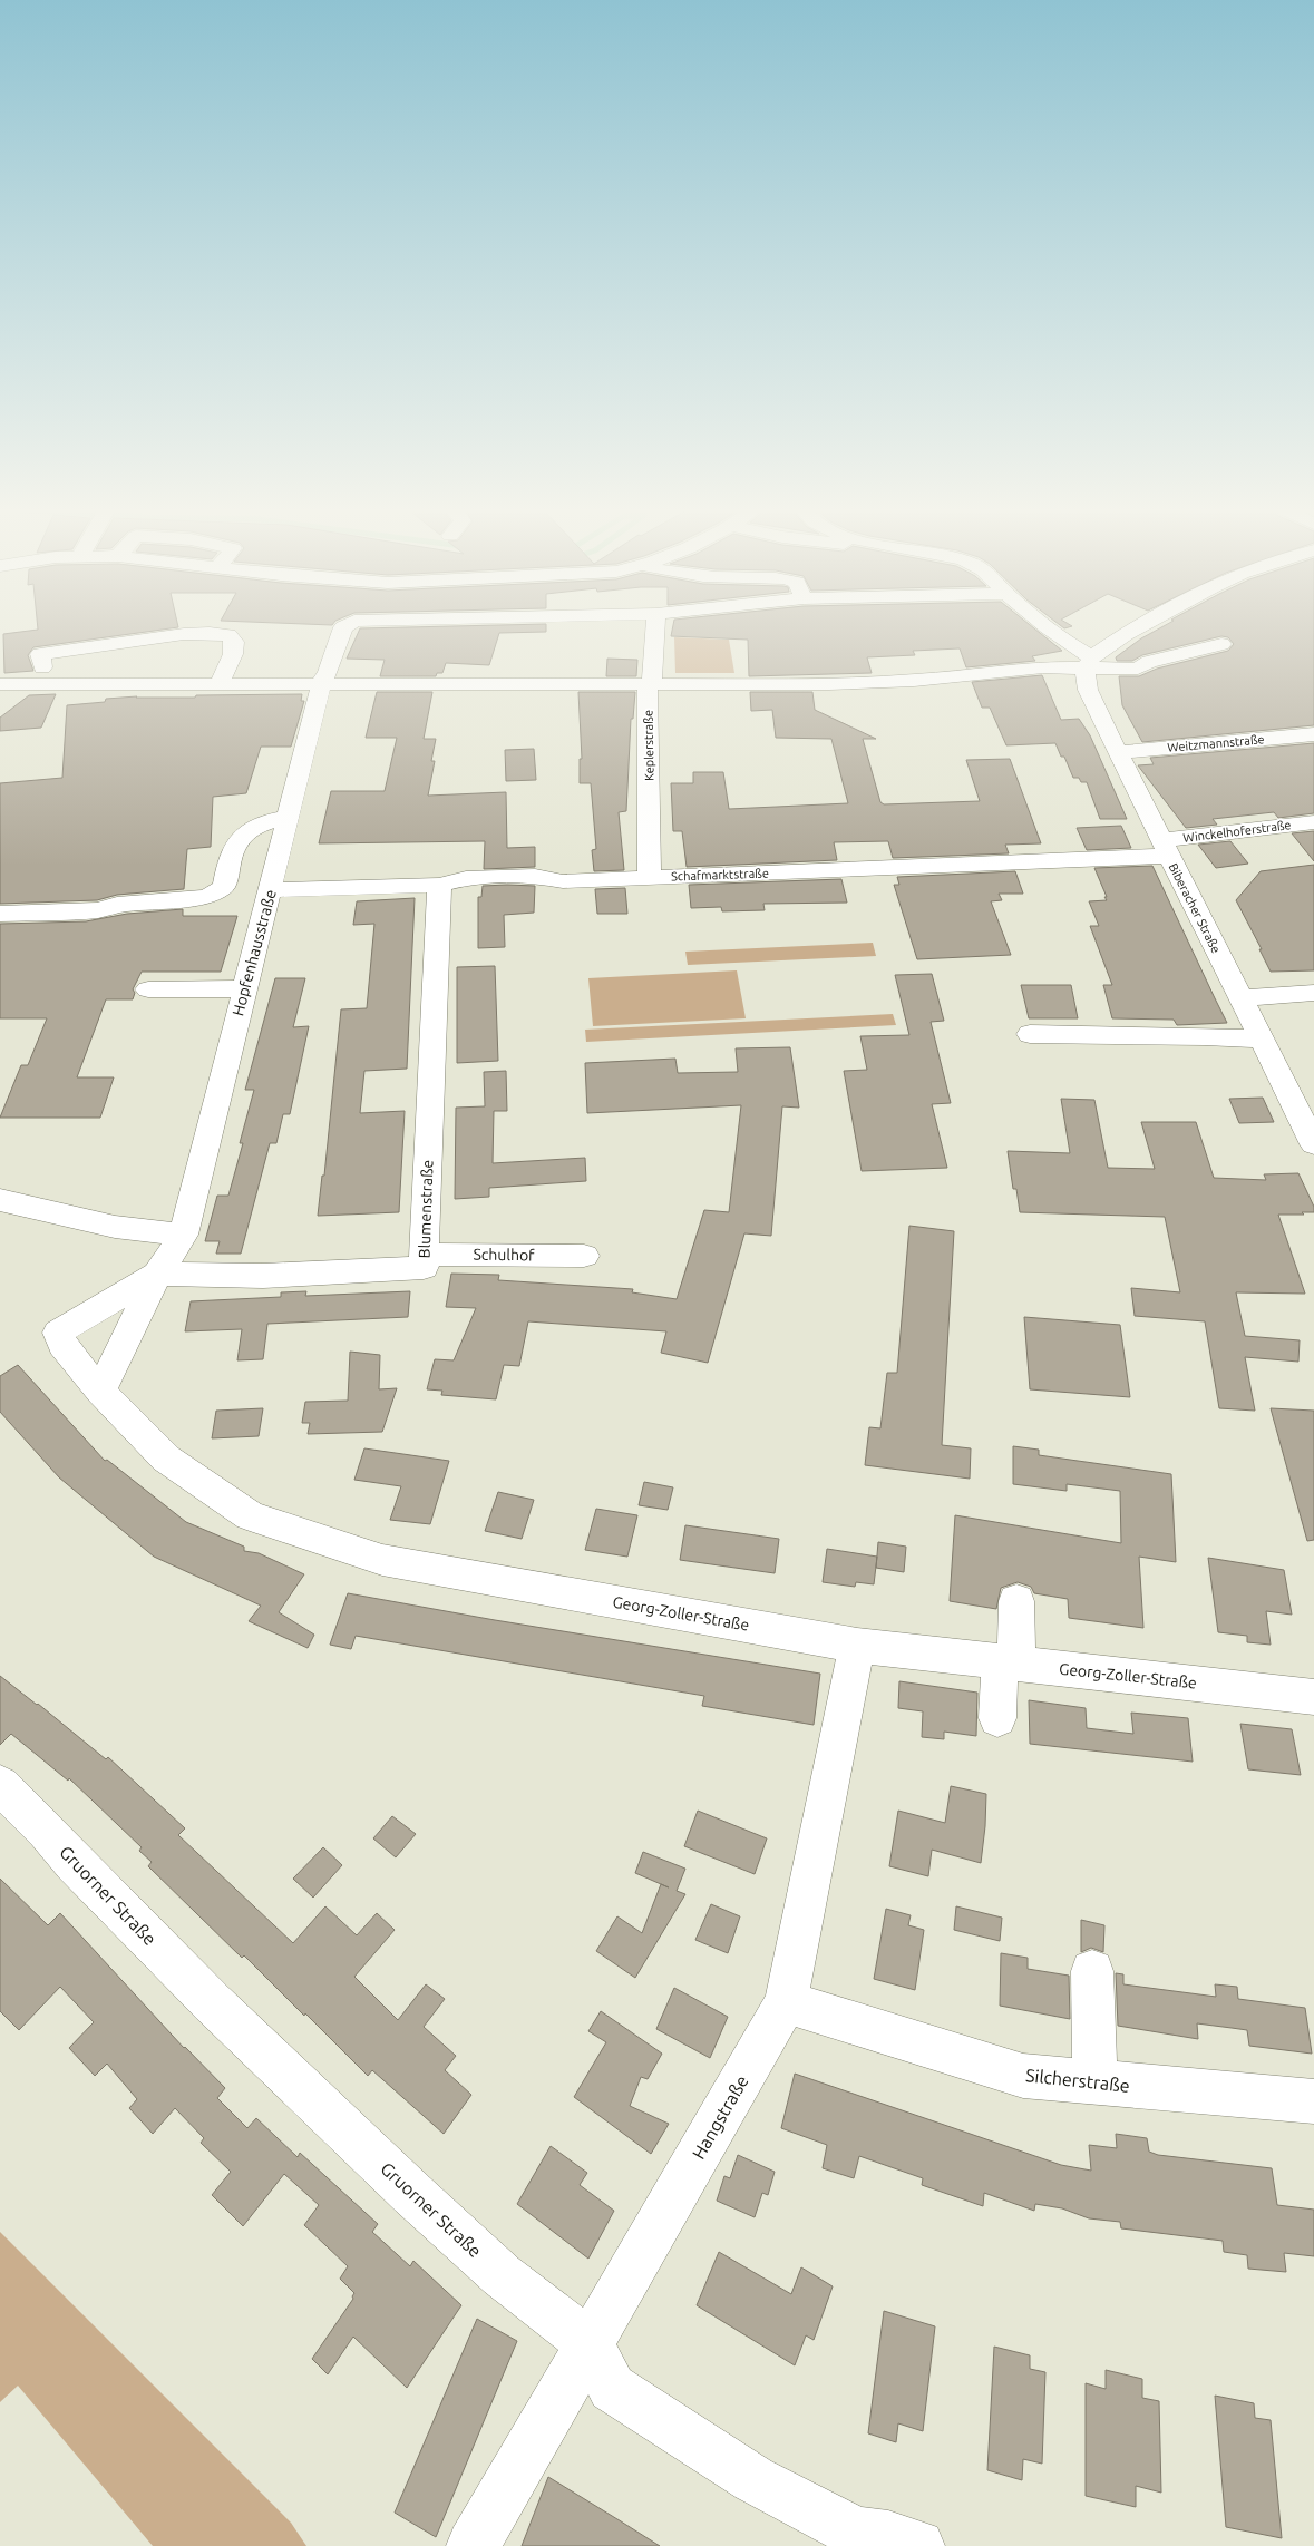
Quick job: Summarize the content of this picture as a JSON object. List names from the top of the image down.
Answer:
{
  "streets": {
    "street": [
      "Weitzmannstraße",
      "Keplerstraße",
      "Winckelhoferstraße",
      "Schafmarktstraße",
      "Biberacher Straße",
      "Hopfenhausstraße",
      "Blumenstraße",
      "Schulhof",
      "Georg-Zoller-Straße",
      "Gruorner Straße",
      "Silcherstraße",
      "Hangstraße"
    ]
  },
  "crossings": [
    ["Weitzmannstraße", "Biberacher Straße"],
    ["Keplerstraße", "Schafmarktstraße"],
    ["Winckelhoferstraße", "Schafmarktstraße"],
    ["Winckelhoferstraße", "Biberacher Straße"],
    ["Schafmarktstraße", "Biberacher Straße"],
    ["Schafmarktstraße", "Hopfenhausstraße"],
    ["Schafmarktstraße", "Blumenstraße"],
    ["Hopfenhausstraße", "Blumenstraße"],
    ["Hopfenhausstraße", "Georg-Zoller-Straße"],
    ["Blumenstraße", "Schulhof"],
    ["Blumenstraße", "Georg-Zoller-Straße"],
    ["Georg-Zoller-Straße", "Hangstraße"],
    ["Gruorner Straße", "Hangstraße"],
    ["Silcherstraße", "Hangstraße"]
  ]
}
